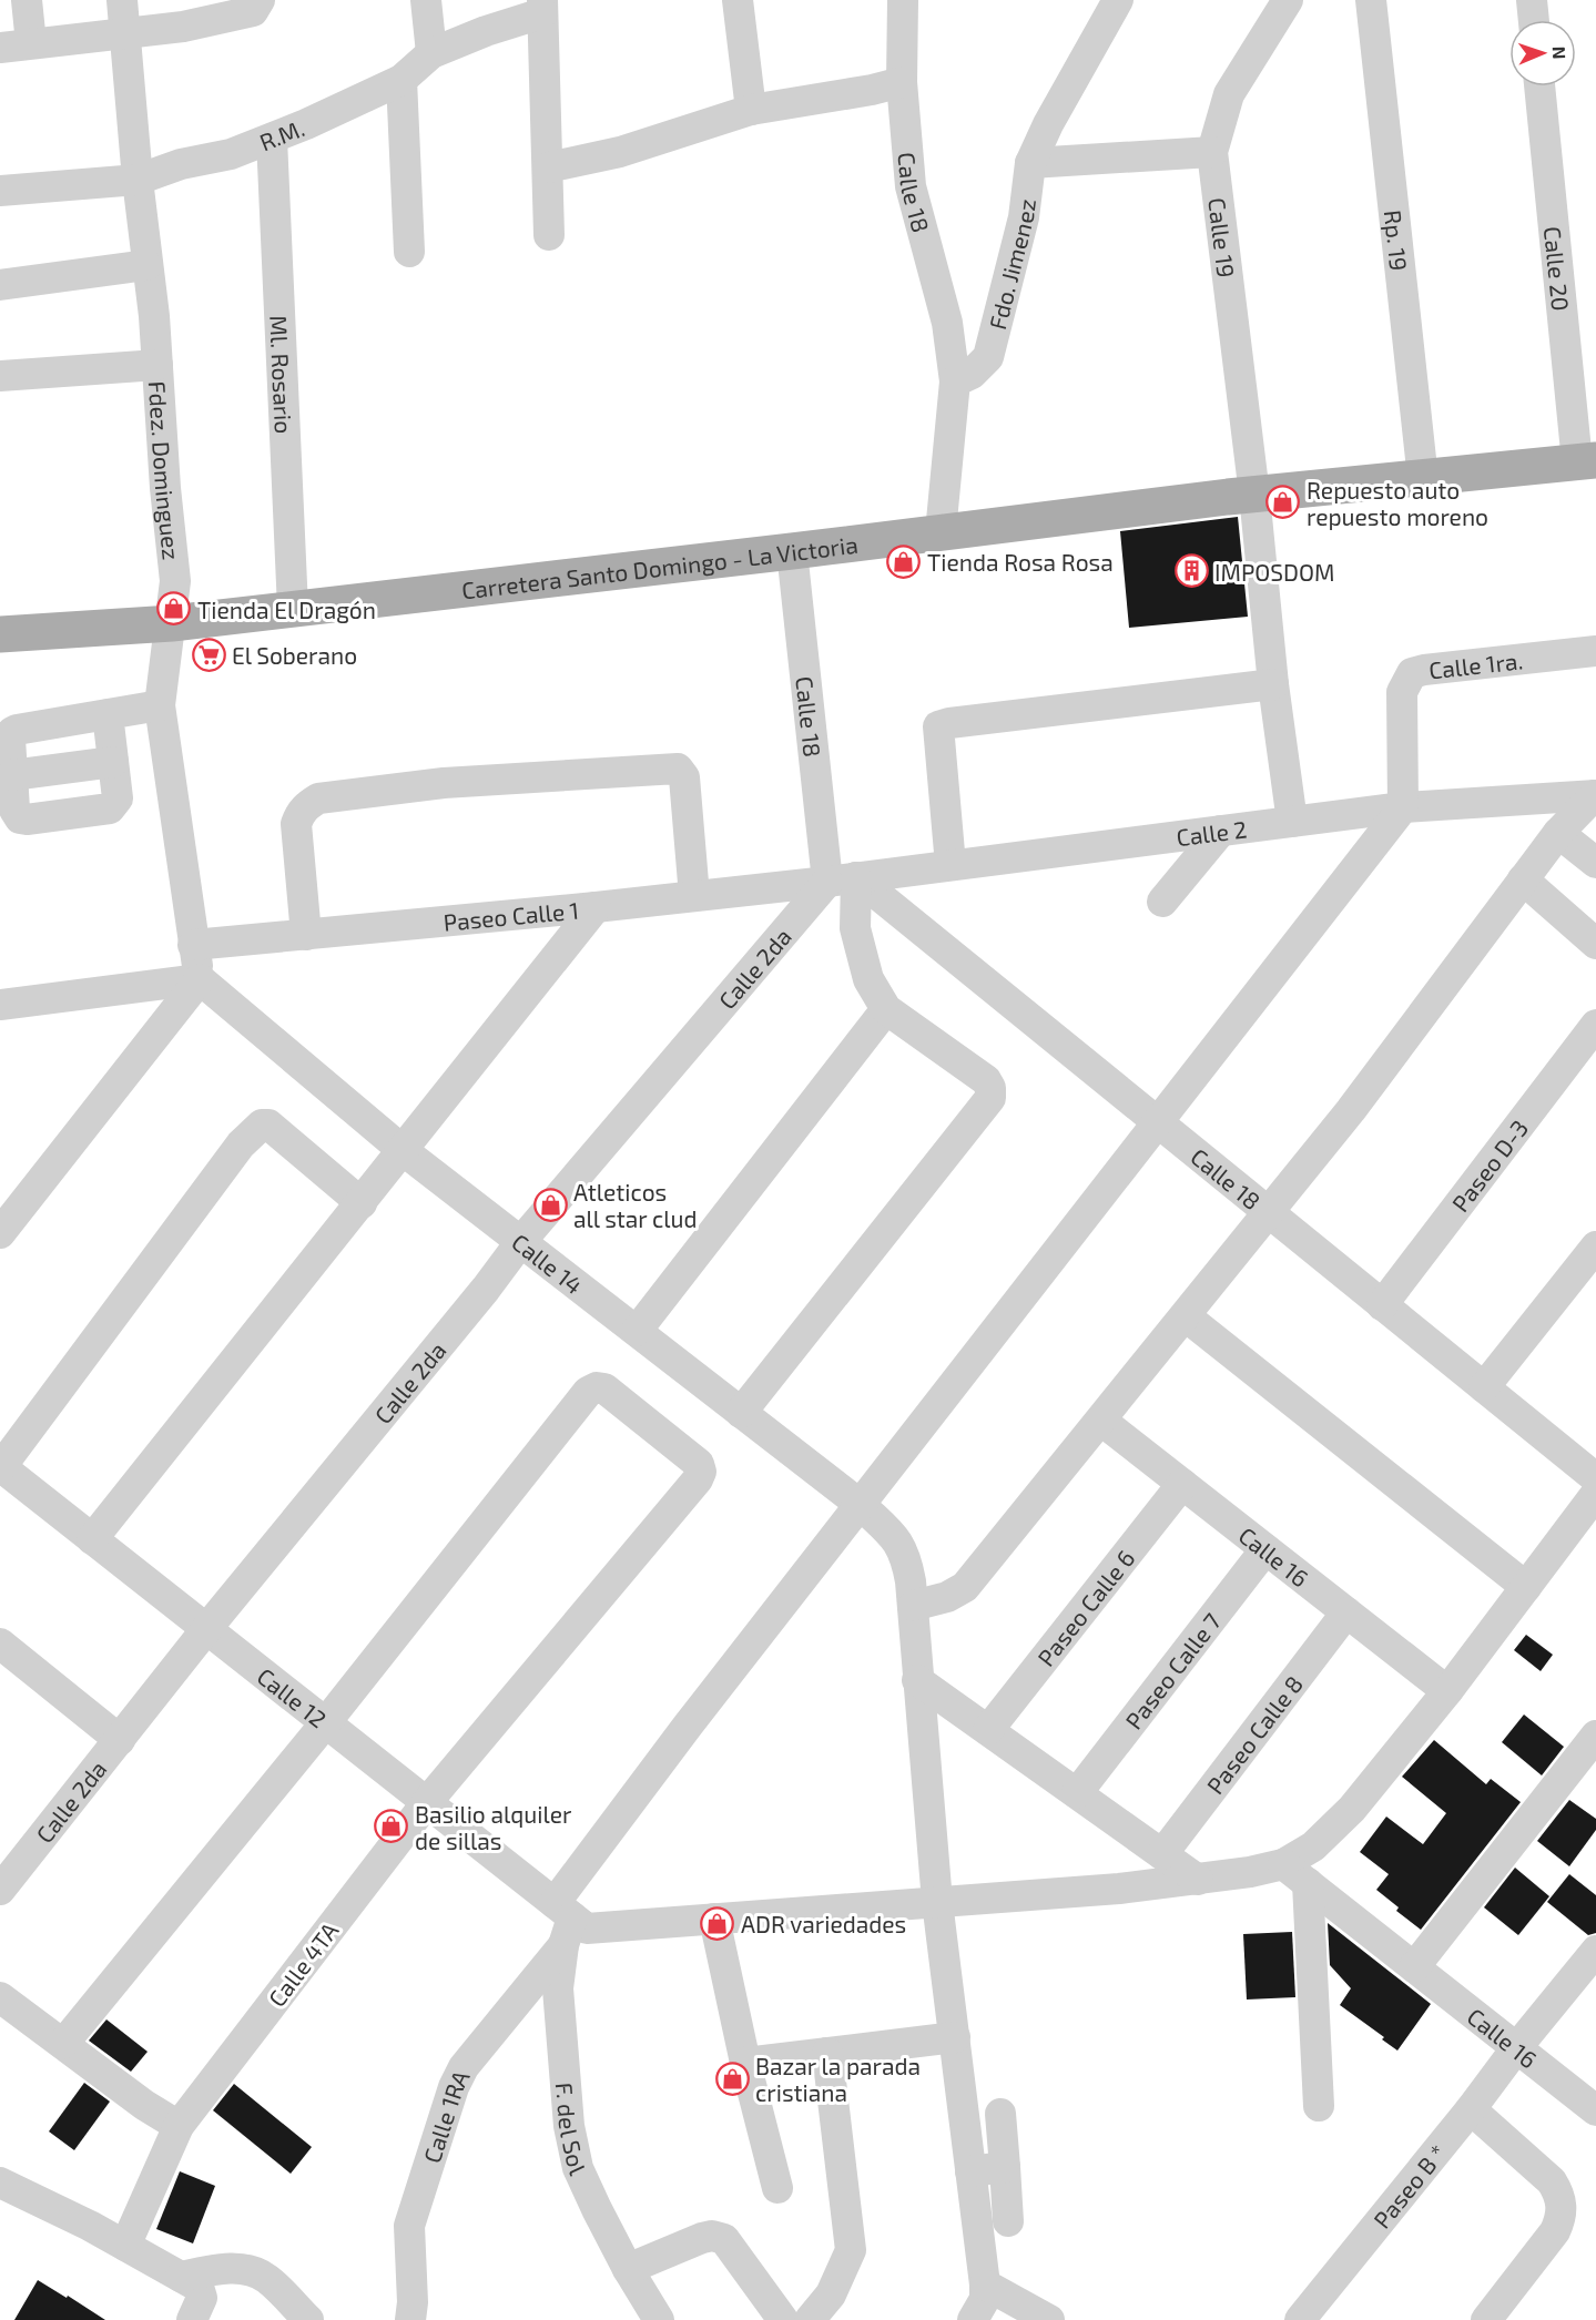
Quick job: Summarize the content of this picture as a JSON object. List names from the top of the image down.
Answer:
{
  "streets": {
    "main road": ["Carretera Santo Domingo - La Victoria"],
    "street": [
      "R.M.",
      "Calle 18",
      "Calle 19",
      "Rp. 19",
      "Fdo. Jimenez",
      "Calle 20",
      "Ml. Rosario",
      "Fdez. Dominguez",
      "Calle 1ra.",
      "Calle 2",
      "Paseo Calle 1",
      "Calle 2da",
      "Paseo D-3",
      "Calle 14",
      "Calle 16",
      "Paseo Calle 6",
      "Paseo Calle 7",
      "Calle 12",
      "Paseo Calle 8",
      "Calle 4TA",
      "Calle 1RA",
      "F. del Sol",
      "Paseo B *"
    ]
  },
  "crossings": [
    ["R.M.", "Ml. Rosario"],
    ["R.M.", "Fdez. Dominguez"],
    ["Calle 18", "Fdo. Jimenez"],
    ["Calle 18", "Carretera Santo Domingo - La Victoria"],
    ["Calle 18", "Calle 2"],
    ["Calle 18", "Paseo Calle 1"],
    ["Calle 18", "Calle 2da"],
    ["Calle 18", "Paseo D-3"],
    ["Calle 18", "Calle 1RA"],
    ["Calle 19", "Carretera Santo Domingo - La Victoria"],
    ["Calle 19", "Calle 2"],
    ["Rp. 19", "Carretera Santo Domingo - La Victoria"],
    ["Calle 20", "Carretera Santo Domingo - La Victoria"],
    ["Ml. Rosario", "Carretera Santo Domingo - La Victoria"],
    ["Fdez. Dominguez", "Carretera Santo Domingo - La Victoria"],
    ["Fdez. Dominguez", "Paseo Calle 1"],
    ["Fdez. Dominguez", "Calle 14"],
    ["Calle 1ra.", "Calle 2"],
    ["Calle 1ra.", "Calle 1RA"],
    ["Calle 2", "Paseo Calle 1"],
    ["Calle 2", "Calle 2da"],
    ["Calle 2", "Calle 1RA"],
    ["Paseo Calle 1", "Calle 2da"],
    ["Calle 2da", "Calle 14"],
    ["Calle 2da", "Calle 12"],
    ["Calle 14", "Calle 1RA"],
    ["Calle 16", "Paseo Calle 6"],
    ["Calle 16", "Paseo Calle 7"],
    ["Calle 16", "Paseo Calle 8"],
    ["Calle 16", "Paseo B *"],
    ["Calle 12", "Calle 4TA"],
    ["Calle 12", "Calle 1RA"],
    ["Calle 12", "F. del Sol"],
    ["Calle 1RA", "F. del Sol"]
  ],
  "places": {
    "shop": [
      "Repuesto auto repuesto moreno",
      "Tienda Rosa Rosa",
      "Tienda El Dragón",
      "Atleticos all star clud",
      "Basilio alquiler de sillas",
      "ADR variedades",
      "Bazar la parada cristiana"
    ],
    "building": ["IMPOSDOM"],
    "supermarket": ["El Soberano"]
  },
  "north": "right"
}
